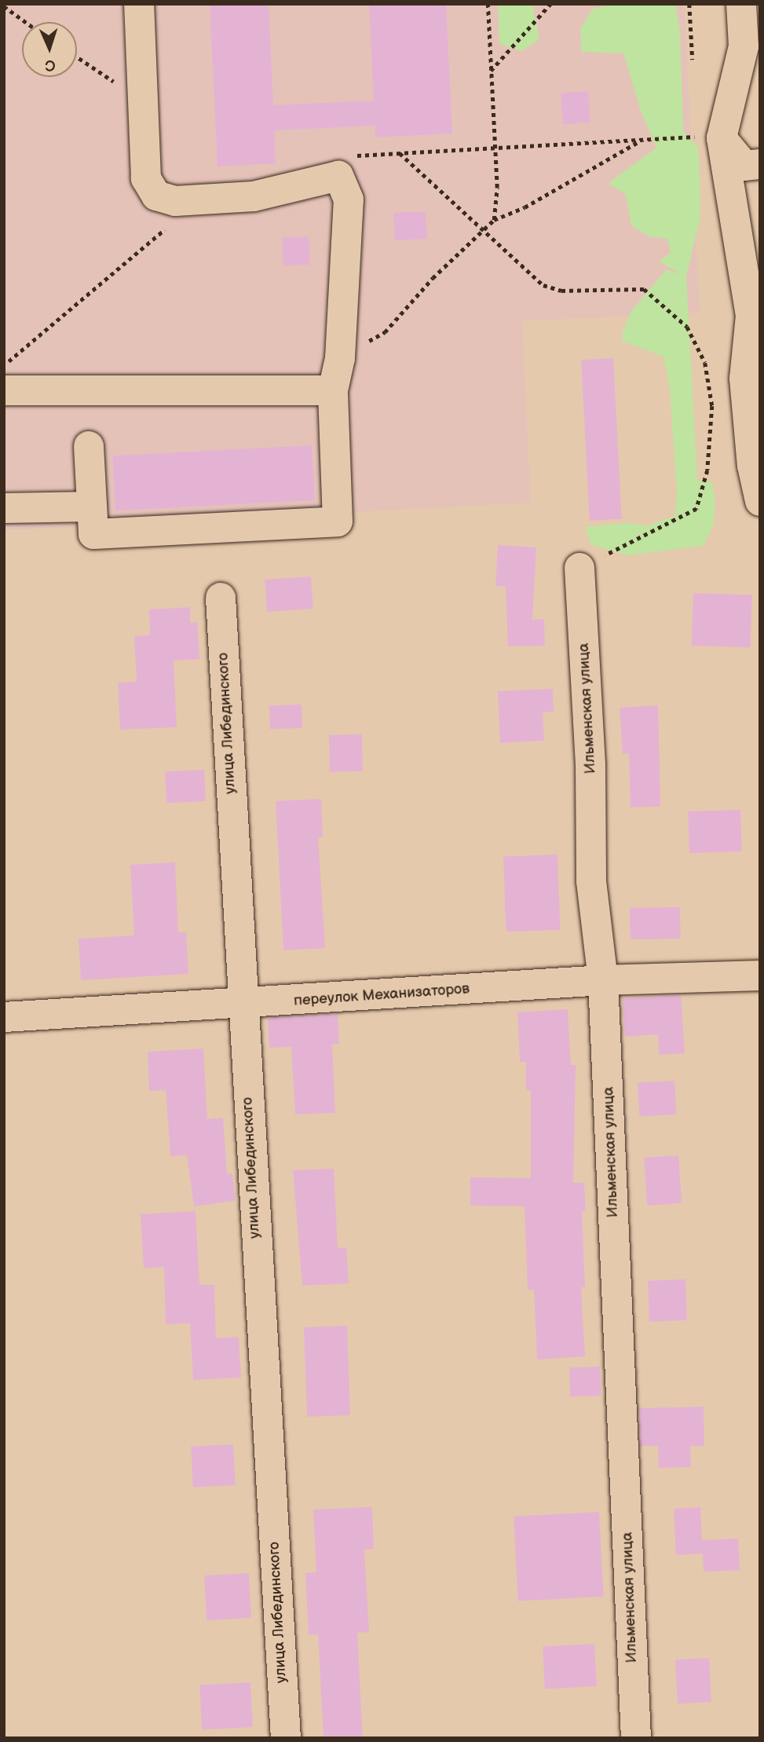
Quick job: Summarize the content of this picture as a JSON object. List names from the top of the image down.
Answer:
{
  "streets": {
    "street": ["Ильменская улица", "улица Либединского", "переулок Механизаторов"]
  },
  "crossings": [
    ["Ильменская улица", "переулок Механизаторов"],
    ["улица Либединского", "переулок Механизаторов"]
  ],
  "north": "bottom"
}
